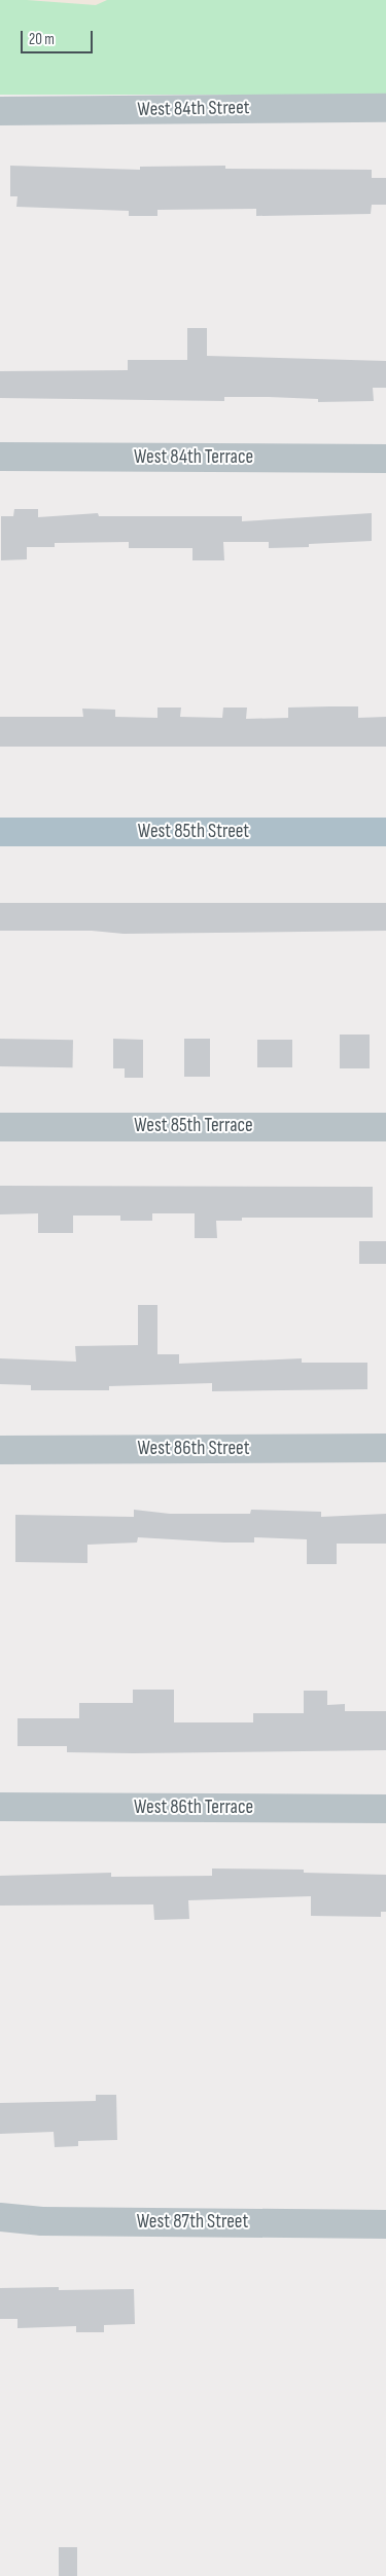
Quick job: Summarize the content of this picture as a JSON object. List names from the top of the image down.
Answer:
{
  "streets": {
    "main road": ["West 85th Street"],
    "street": [
      "West 84th Street",
      "West 84th Terrace",
      "West 85th Terrace",
      "West 86th Street",
      "West 86th Terrace",
      "West 87th Street"
    ]
  },
  "scale_bar": "20 m"
}
